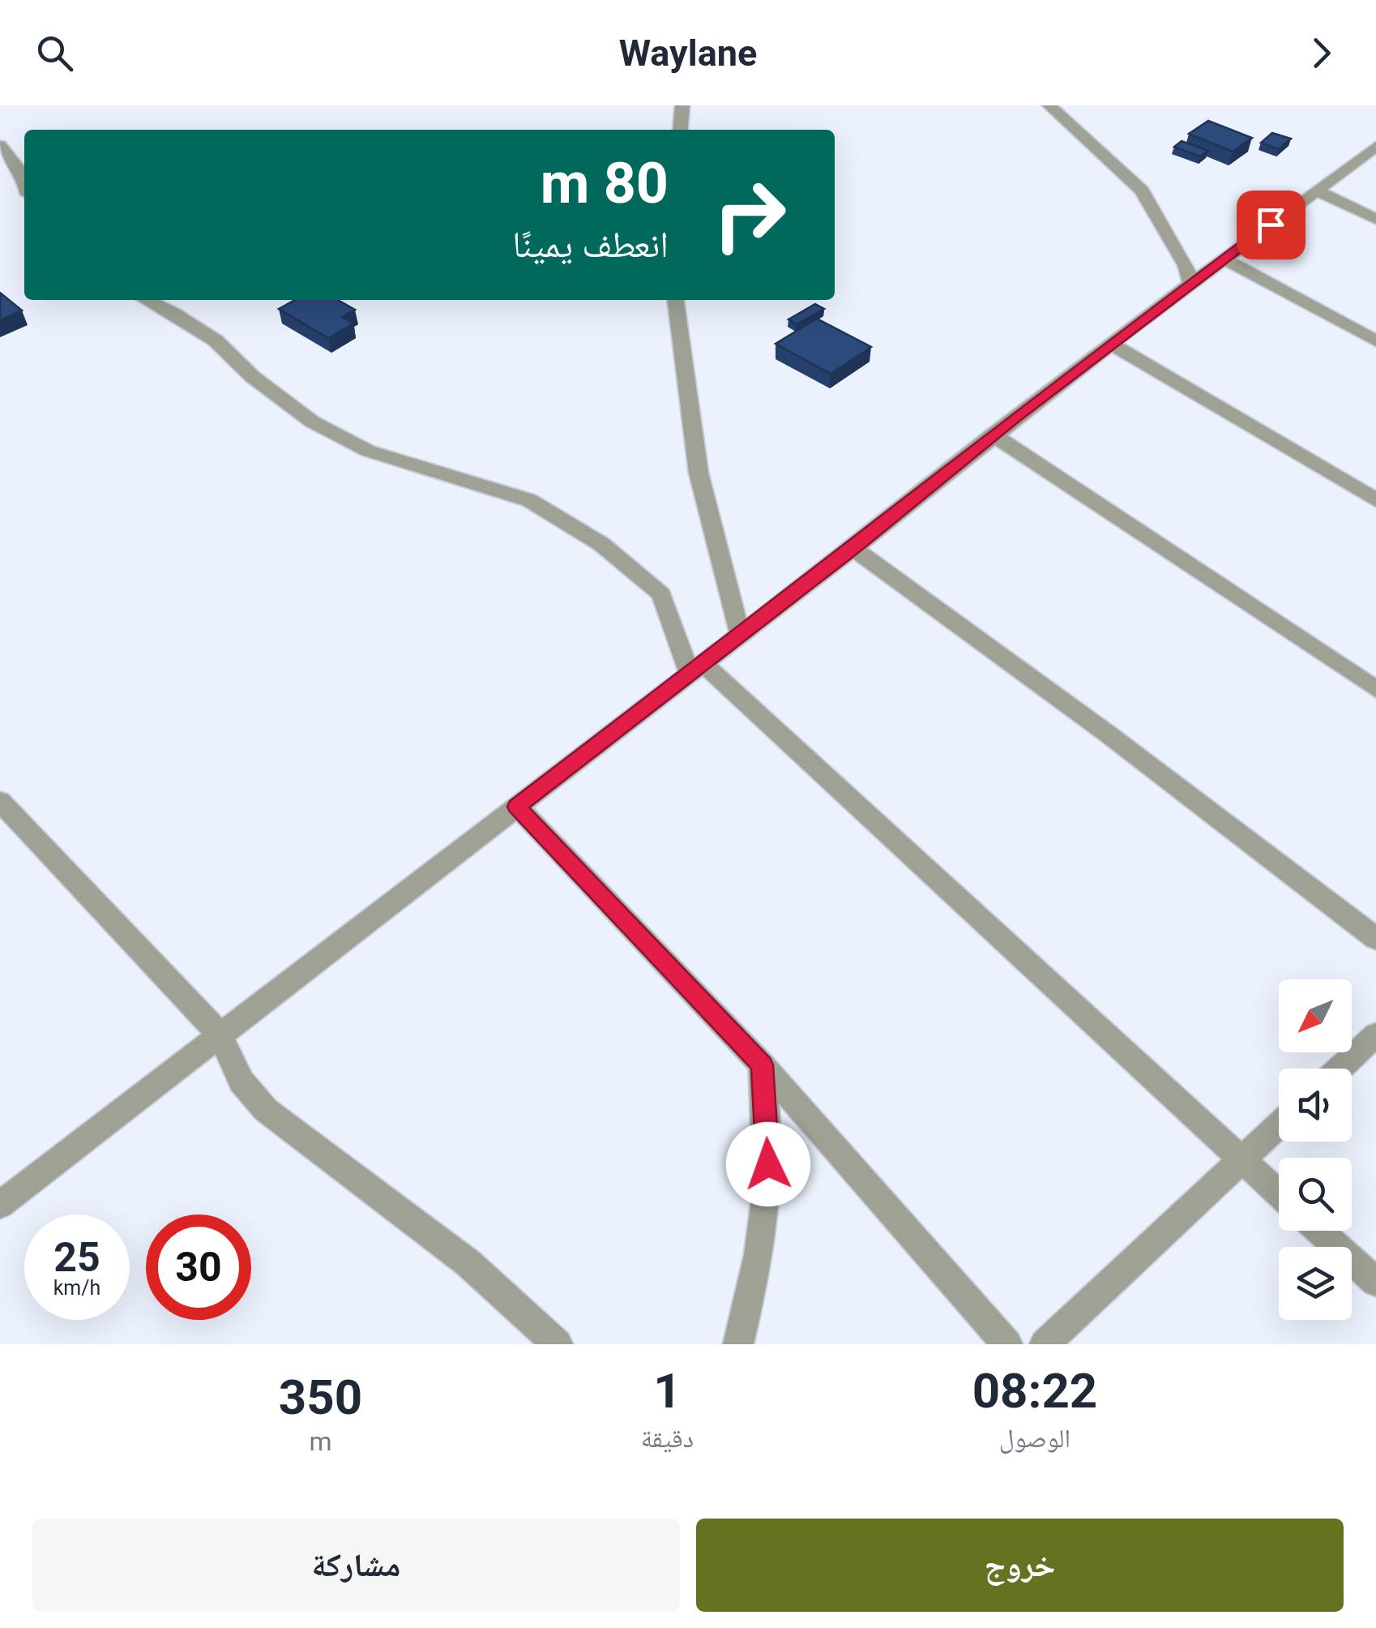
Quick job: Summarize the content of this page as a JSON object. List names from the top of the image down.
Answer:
{
  "north": "bottom left",
  "page": {
    "header": "Waylane",
    "turn": ["80 m", "انعطف يمينًا"],
    "speed": "25 km/h",
    "limit": "30",
    "eta": [
      "08:22",
      "الوصول",
      "1",
      "دقيقة",
      "350",
      "m"
    ],
    "buttons": ["خروج", "مشاركة"]
  }
}
